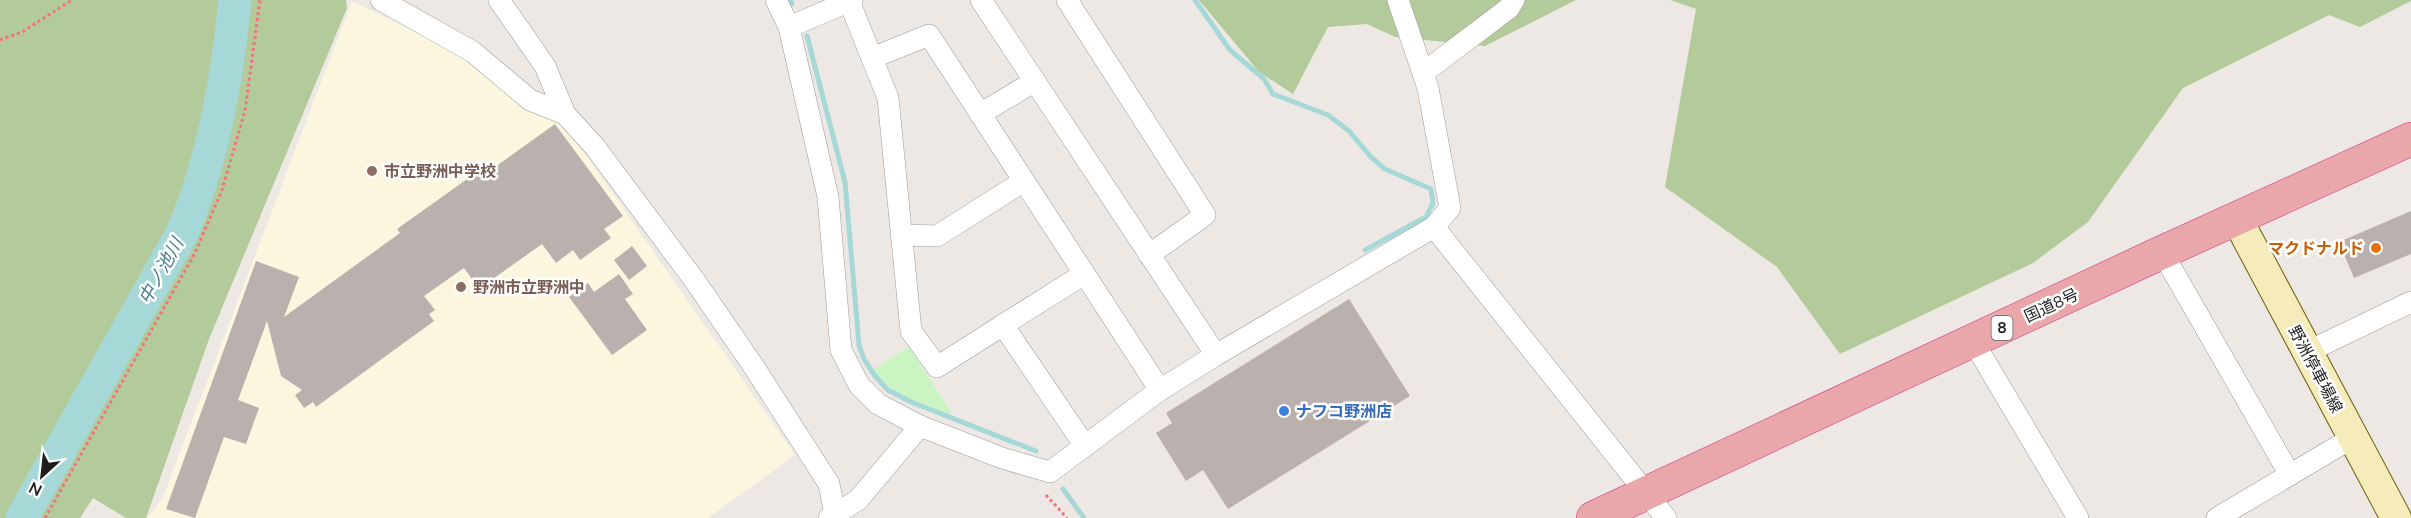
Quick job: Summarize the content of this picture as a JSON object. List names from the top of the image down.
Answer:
{
  "streets": {
    "highway": ["国道8号", "8"],
    "main road": ["野洲停車場線"]
  },
  "crossings": [
    ["国道8号", "野洲停車場線"]
  ],
  "water": ["中ノ池川"],
  "places": [
    "市立野洲中学校",
    "マクドナルド",
    "野洲市立野洲中",
    "ナフコ野洲店"
  ],
  "north": "bottom left"
}
